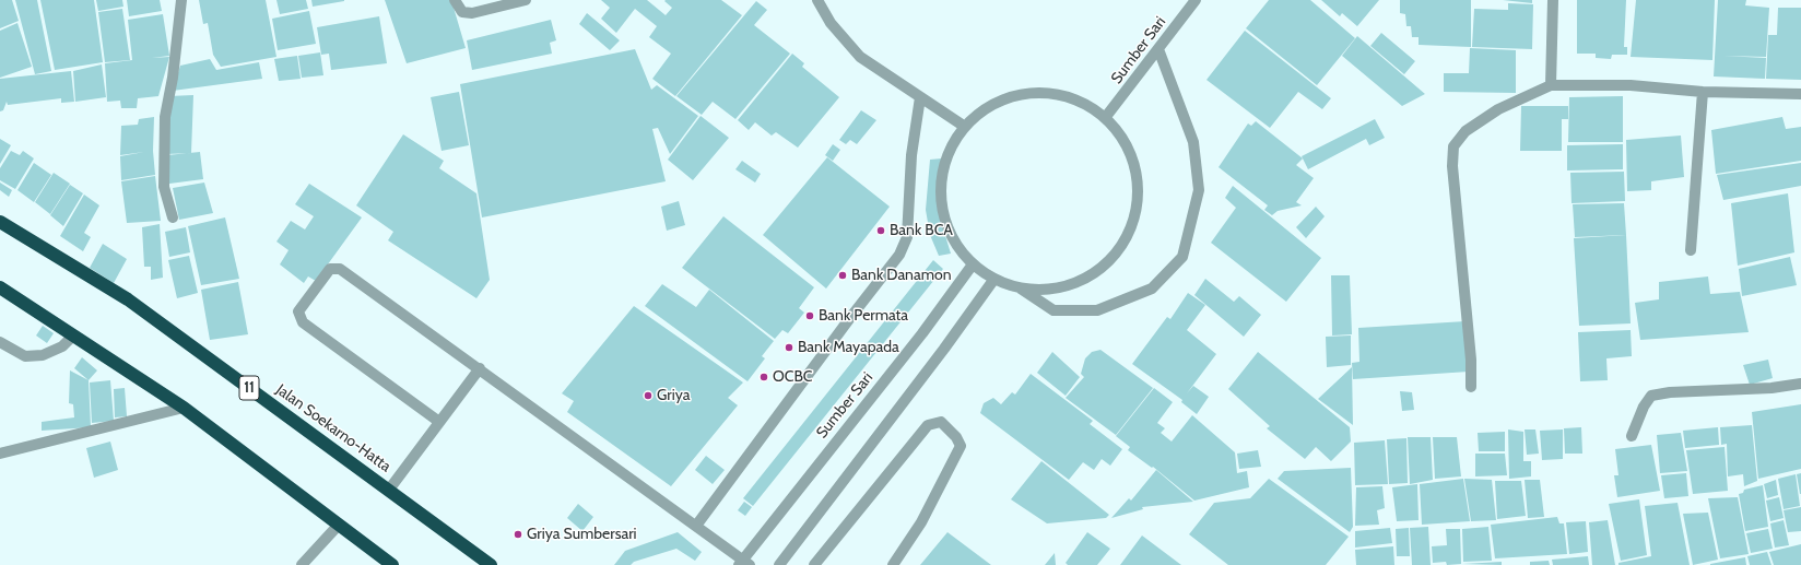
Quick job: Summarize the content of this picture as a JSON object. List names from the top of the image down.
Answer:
{
  "streets": {
    "highway": ["11", "Jalan Soekarno-Hatta"],
    "street": ["Sumber Sari"]
  },
  "places": [
    "Bank BCA",
    "Bank Danamon",
    "Bank Permata",
    "Bank Mayapada",
    "OCBC",
    "Griya",
    "Griya Sumbersari"
  ]
}
